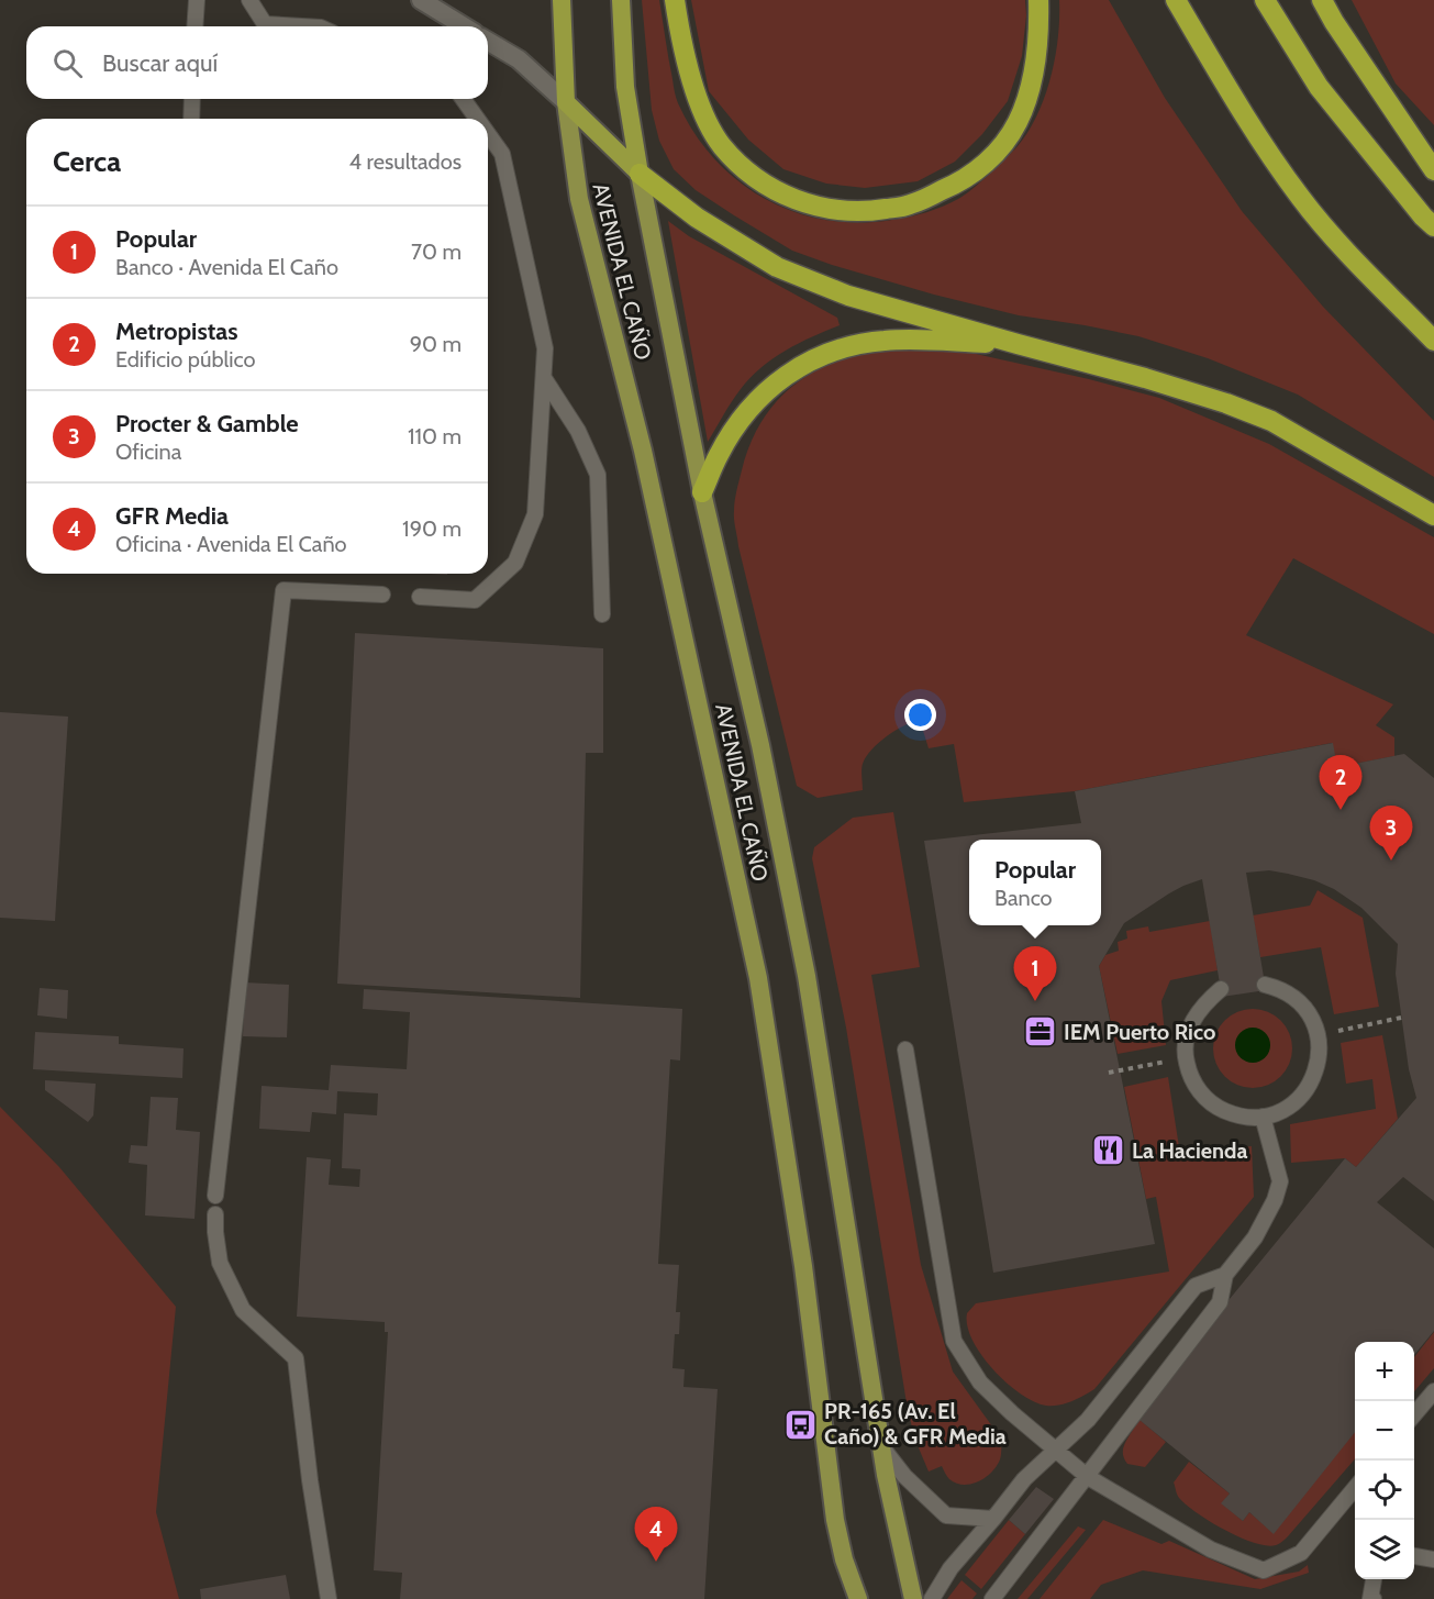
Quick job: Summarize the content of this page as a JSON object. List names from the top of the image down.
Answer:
{
  "streets": {
    "highway": ["AVENIDA EL CAÑO"]
  },
  "places": {
    "office": ["IEM Puerto Rico"],
    "restaurant": ["La Hacienda"],
    "bus stop": ["PR-165 (Av. El Caño) & GFR Media"]
  },
  "page": {
    "search": "Buscar aquí",
    "heading": ["Cerca", "4 resultados"],
    "list": [
      {
        "mark": "1",
        "name": "Popular",
        "note": "Banco · Avenida El Caño",
        "value": "70 m"
      },
      {
        "mark": "2",
        "name": "Metropistas",
        "note": "Edificio público",
        "value": "90 m"
      },
      {
        "mark": "3",
        "name": "Procter & Gamble",
        "note": "Oficina",
        "value": "110 m"
      },
      {
        "mark": "4",
        "name": "GFR Media",
        "note": "Oficina · Avenida El Caño",
        "value": "190 m"
      }
    ],
    "pins": [
      "2",
      "3",
      "1",
      "4"
    ],
    "popup": ["Popular", "Banco"],
    "map_buttons": ["+", "−"]
  }
}
